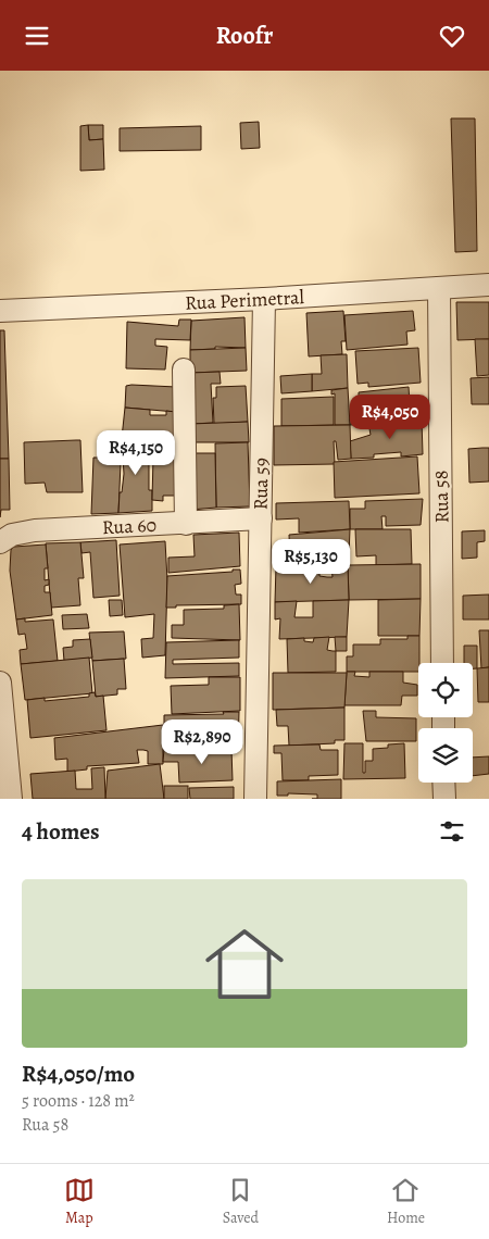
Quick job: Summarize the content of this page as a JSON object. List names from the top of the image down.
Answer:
{
  "streets": {
    "street": [
      "Rua Perimetral",
      "Rua 59",
      "Rua 58",
      "Rua 60"
    ]
  },
  "crossings": [
    ["Rua Perimetral", "Rua 59"],
    ["Rua Perimetral", "Rua 58"],
    ["Rua 59", "Rua 60"]
  ],
  "page": {
    "header": "Roofr",
    "price": [
      "R$4,050",
      "R$4,150",
      "R$5,130",
      "R$2,890"
    ],
    "heading": "4 homes",
    "list": [
      {
        "name": "R$4,050/mo",
        "note": "5 rooms · 128 m² · Rua 58"
      }
    ],
    "tabs": ["Map", "Saved", "Home"]
  }
}
